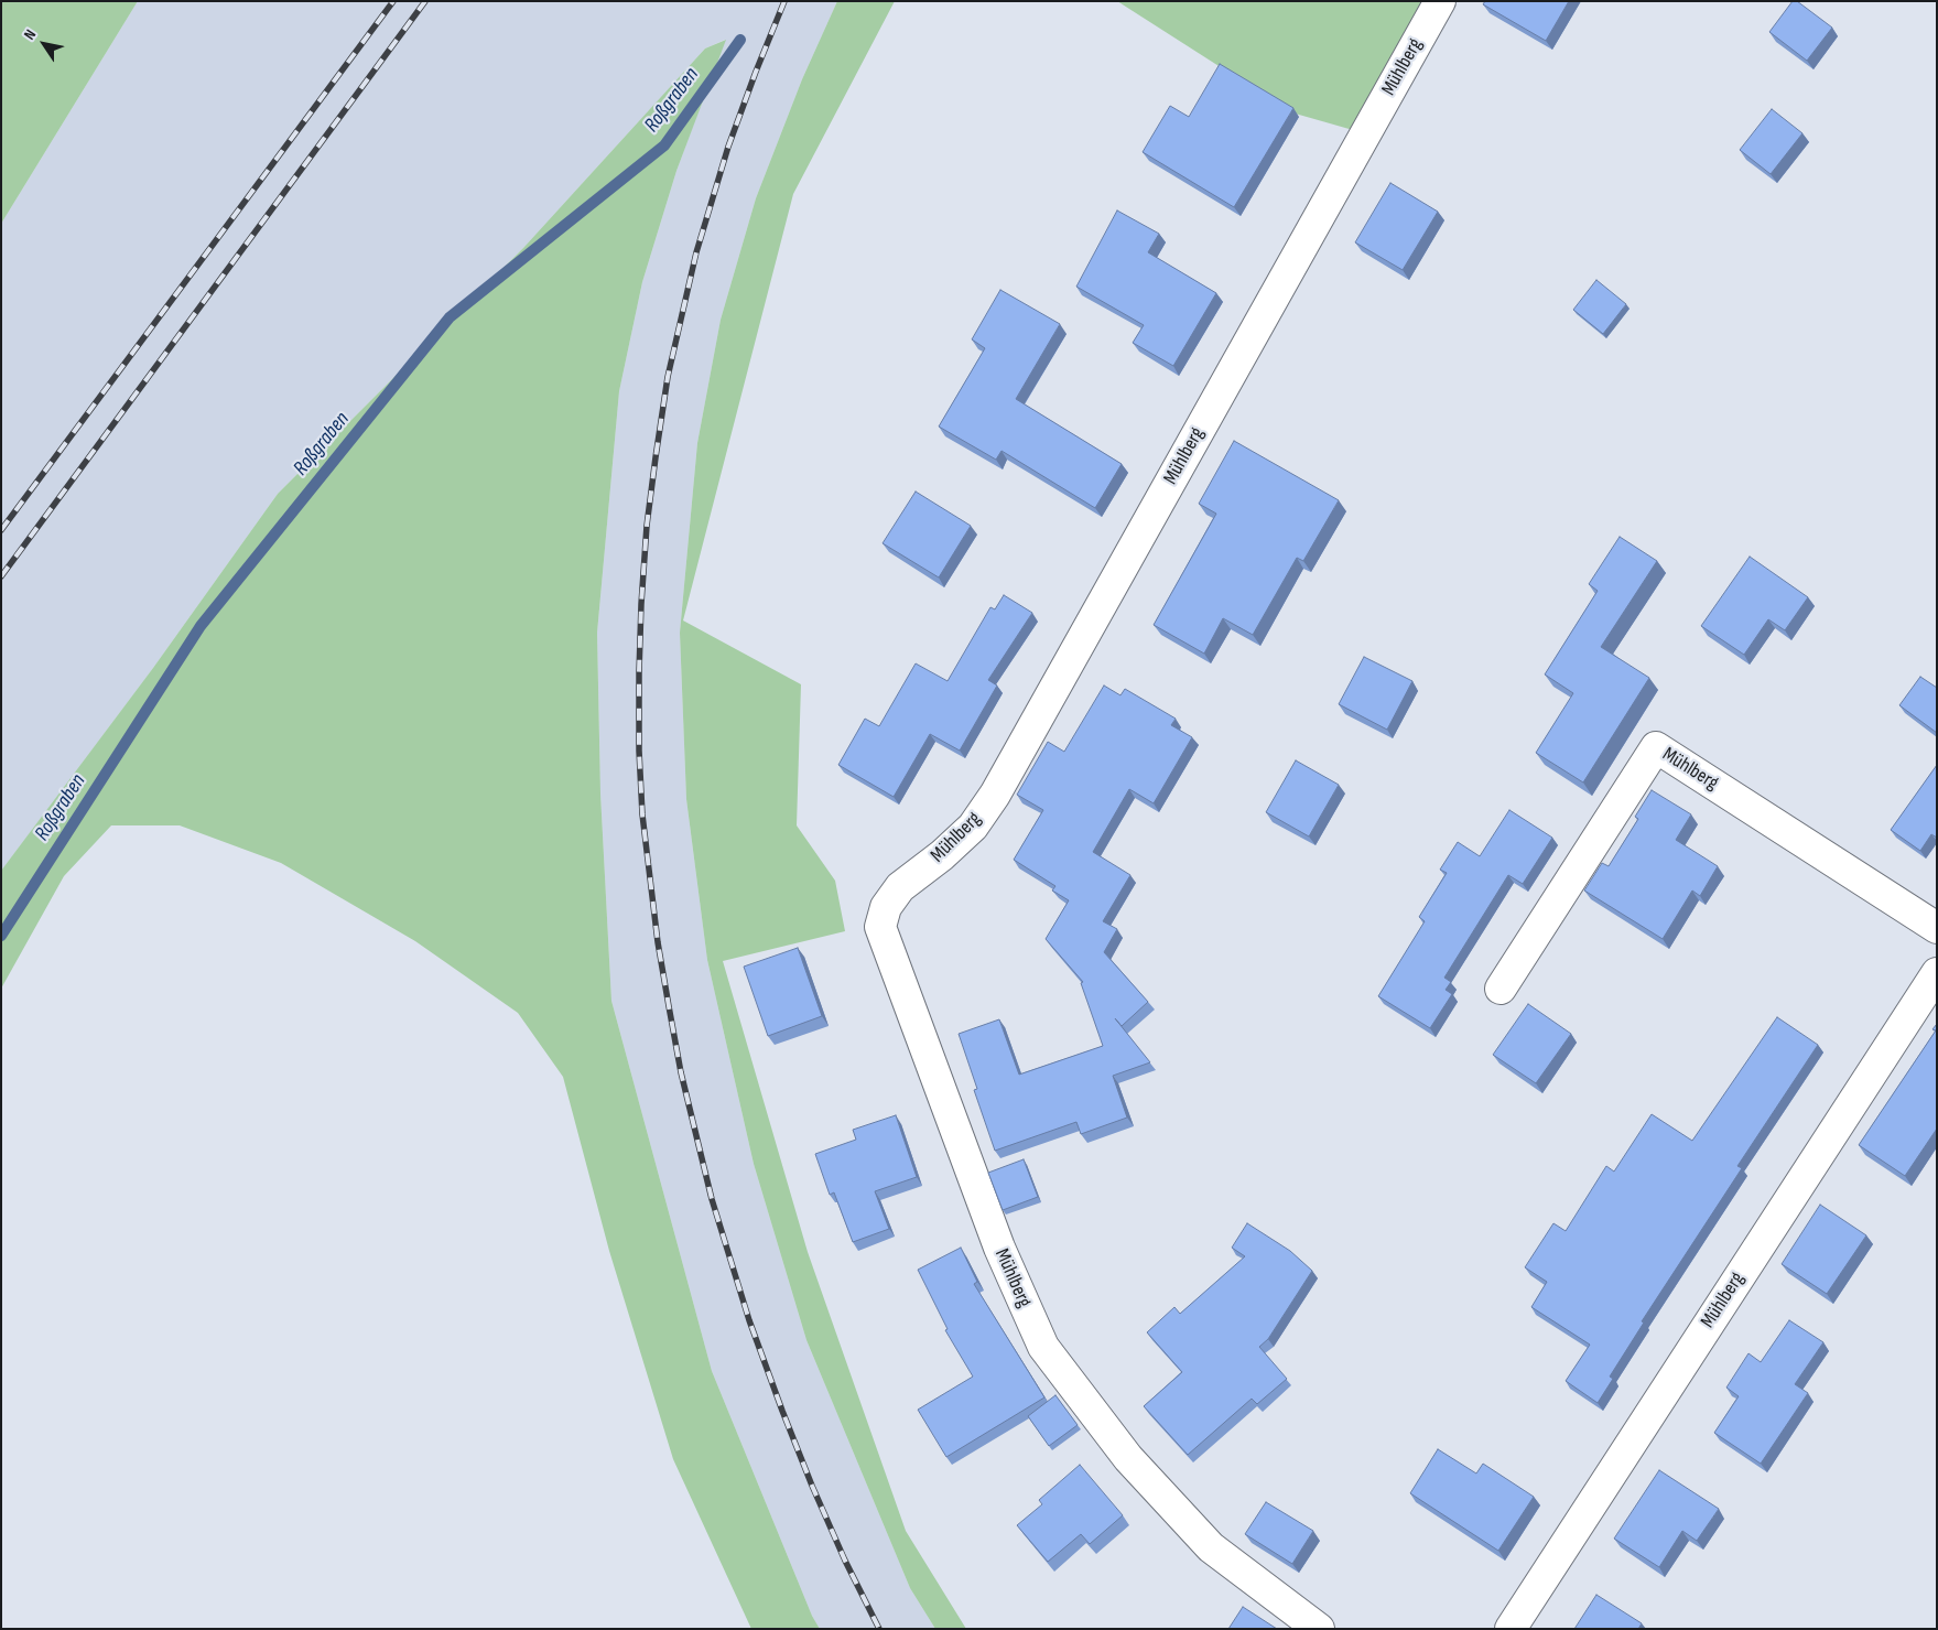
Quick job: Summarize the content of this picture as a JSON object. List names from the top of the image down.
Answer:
{
  "streets": {
    "street": ["Mühlberg"]
  },
  "water": ["Roßgraben"],
  "north": "top left"
}
